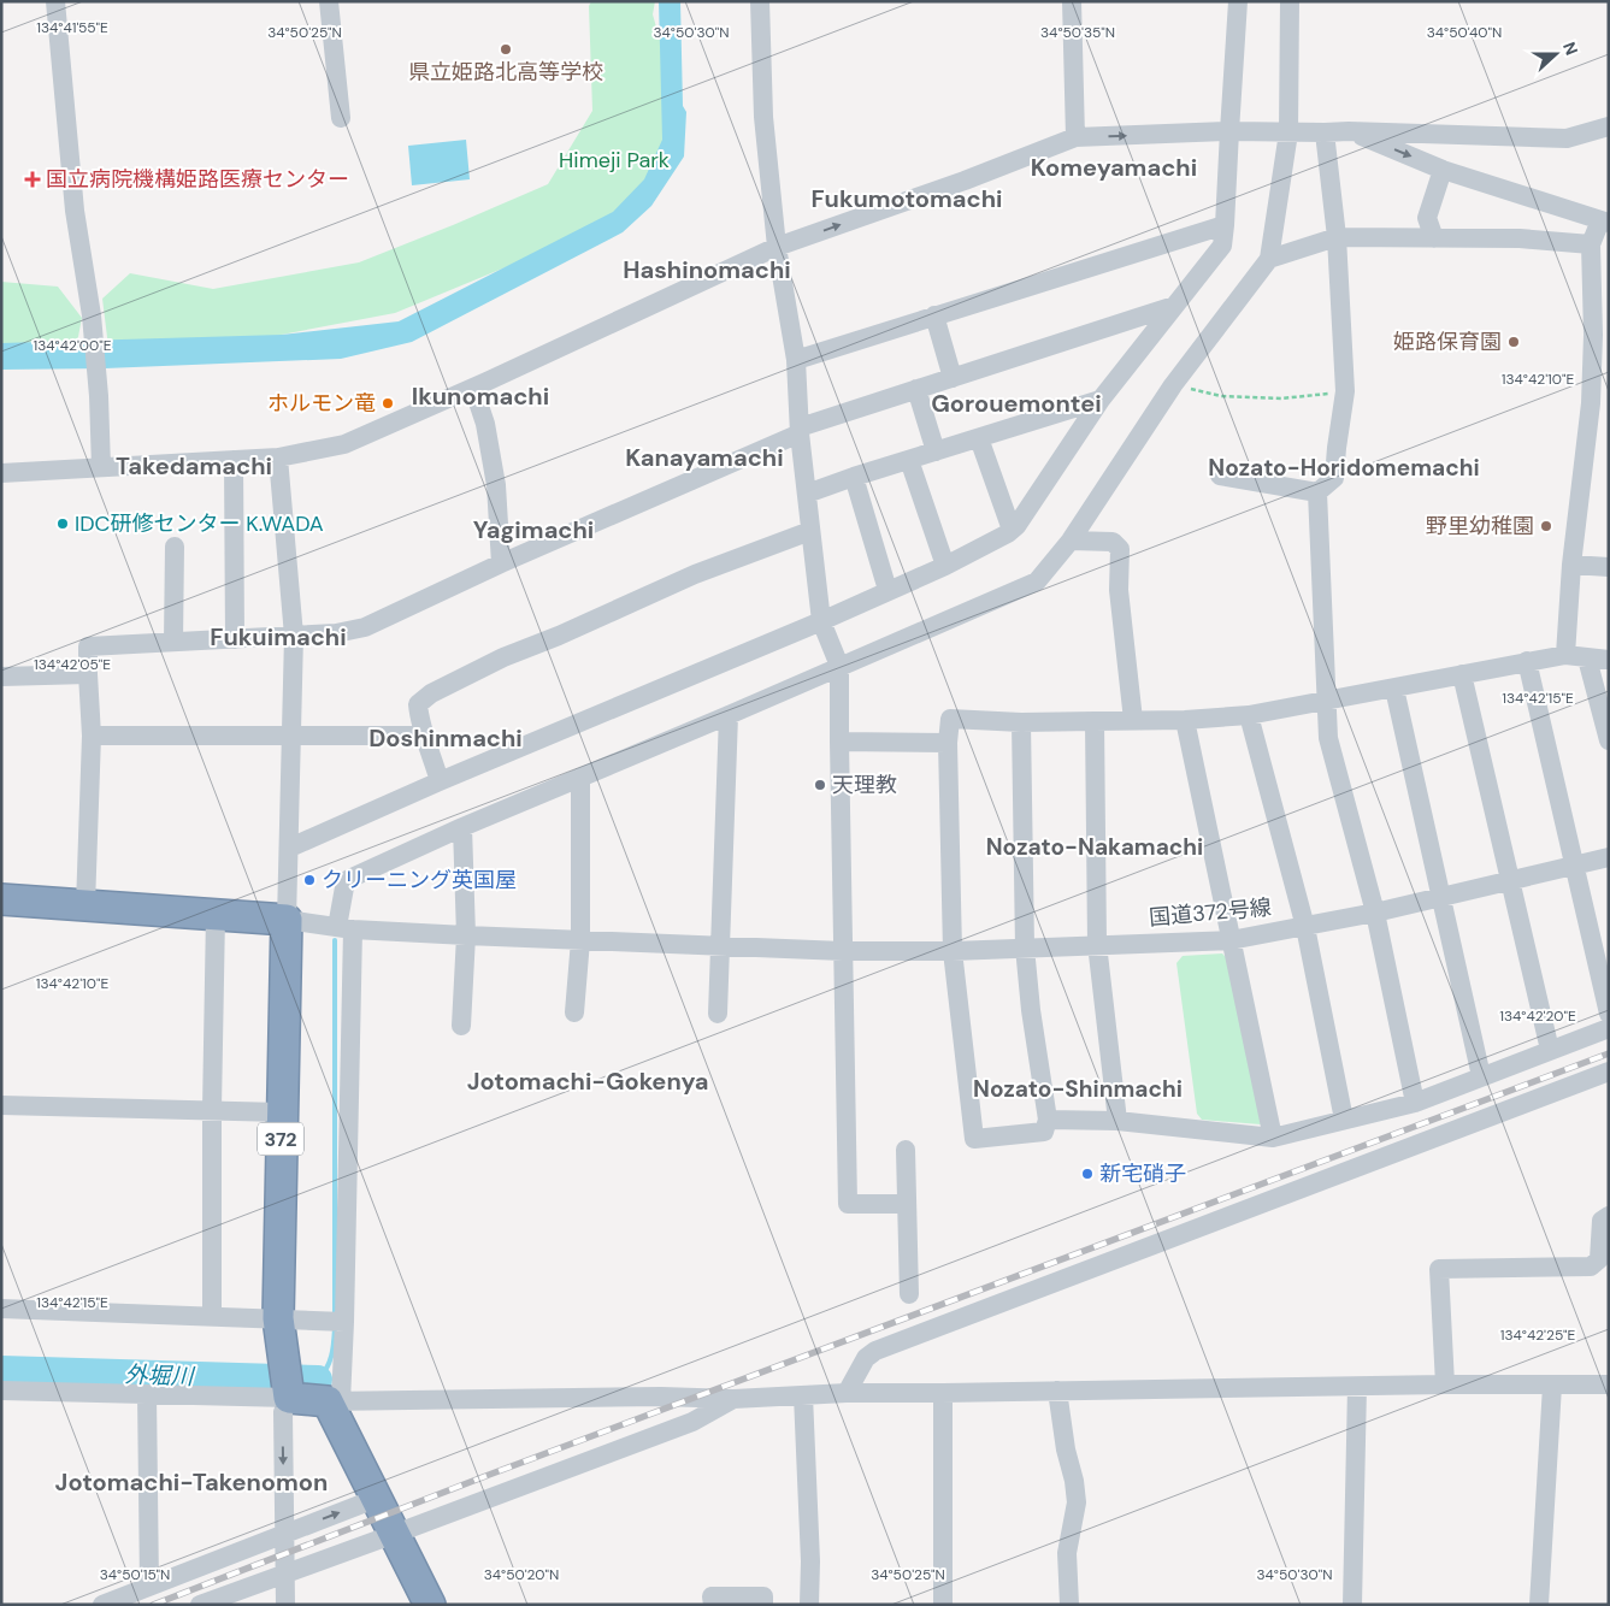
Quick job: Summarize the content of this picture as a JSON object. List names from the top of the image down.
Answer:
{
  "streets": {
    "highway": ["372"],
    "street": ["国道372号線"]
  },
  "crossings": [
    ["国道372号線", "372"]
  ],
  "districts": [
    "Komeyamachi",
    "Fukumotomachi",
    "Hashinomachi",
    "Ikunomachi",
    "Gorouemontei",
    "Kanayamachi",
    "Takedamachi",
    "Nozato-Horidomemachi",
    "Yagimachi",
    "Fukuimachi",
    "Doshinmachi",
    "Nozato-Nakamachi",
    "Jotomachi-Gokenya",
    "Nozato-Shinmachi",
    "Jotomachi-Takenomon"
  ],
  "water": ["外堀川"],
  "parks": ["Himeji Park"],
  "places": {
    "other": [
      "県立姫路北高等学校",
      "姫路保育園",
      "ホルモン竜",
      "IDC研修センター K.WADA",
      "野里幼稚園",
      "天理教",
      "クリーニング英国屋",
      "新宅硝子"
    ],
    "health": ["国立病院機構姫路医療センター"]
  },
  "north": "right",
  "coordinates": [
    "134°41'55\"E",
    "34°50'25\"N",
    "34°50'30\"N",
    "34°50'35\"N",
    "34°50'40\"N",
    "134°42'00\"E",
    "134°42'10\"E",
    "134°42'05\"E",
    "134°42'15\"E",
    "134°42'20\"E",
    "134°42'25\"E",
    "34°50'15\"N",
    "34°50'20\"N"
  ]
}
